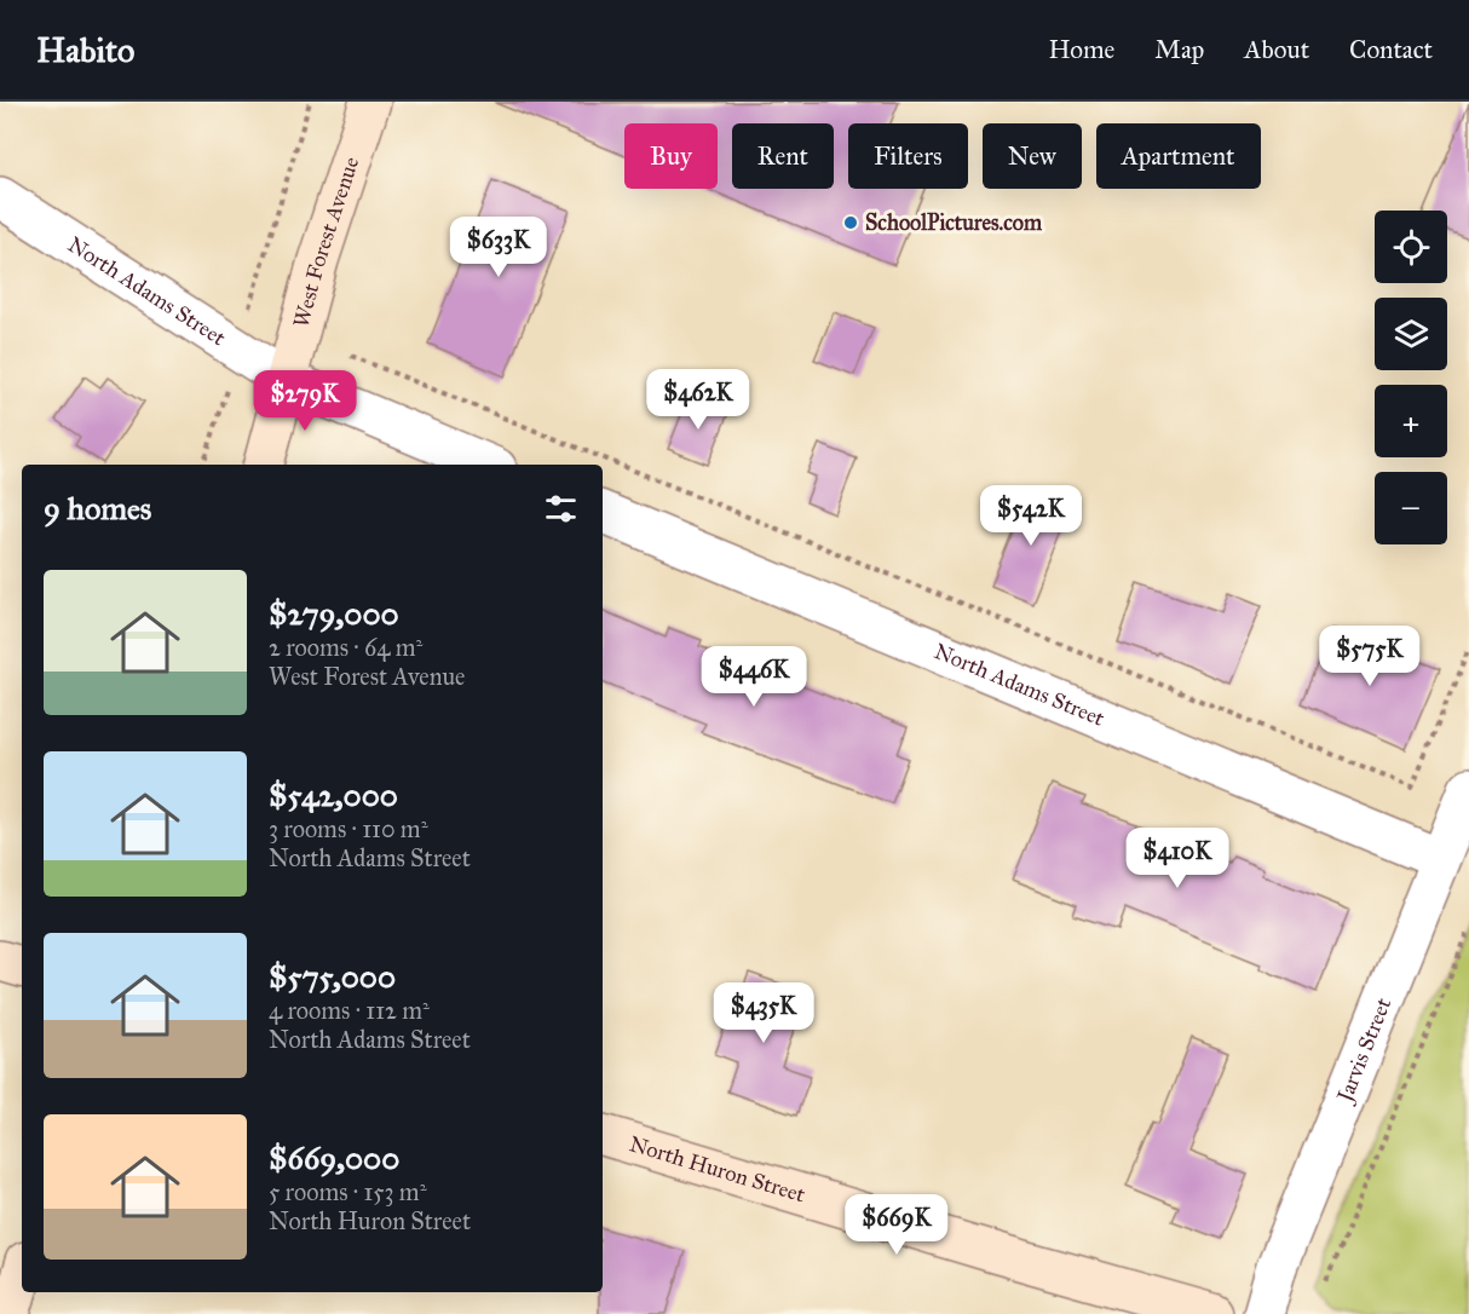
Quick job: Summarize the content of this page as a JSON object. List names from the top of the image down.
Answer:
{
  "streets": {
    "main road": ["West Forest Avenue", "North Huron Street"],
    "street": ["North Adams Street", "Jarvis Street"]
  },
  "crossings": [
    ["West Forest Avenue", "North Adams Street"],
    ["North Adams Street", "Jarvis Street"]
  ],
  "places": ["SchoolPictures.com"],
  "page": {
    "header": "Habito",
    "nav": [
      "Home",
      "Map",
      "About",
      "Contact"
    ],
    "chip": [
      "Buy",
      "Rent",
      "Filters",
      "New",
      "Apartment"
    ],
    "map_buttons": ["+", "−"],
    "price": [
      "$633K",
      "$462K",
      "$279K",
      "$542K",
      "$575K",
      "$446K",
      "$410K",
      "$435K",
      "$669K"
    ],
    "heading": "9 homes",
    "list": [
      {
        "name": "$279,000",
        "note": "2 rooms · 64 m² · West Forest Avenue"
      },
      {
        "name": "$542,000",
        "note": "3 rooms · 110 m² · North Adams Street"
      },
      {
        "name": "$575,000",
        "note": "4 rooms · 112 m² · North Adams Street"
      },
      {
        "name": "$669,000",
        "note": "5 rooms · 153 m² · North Huron Street"
      }
    ]
  }
}
